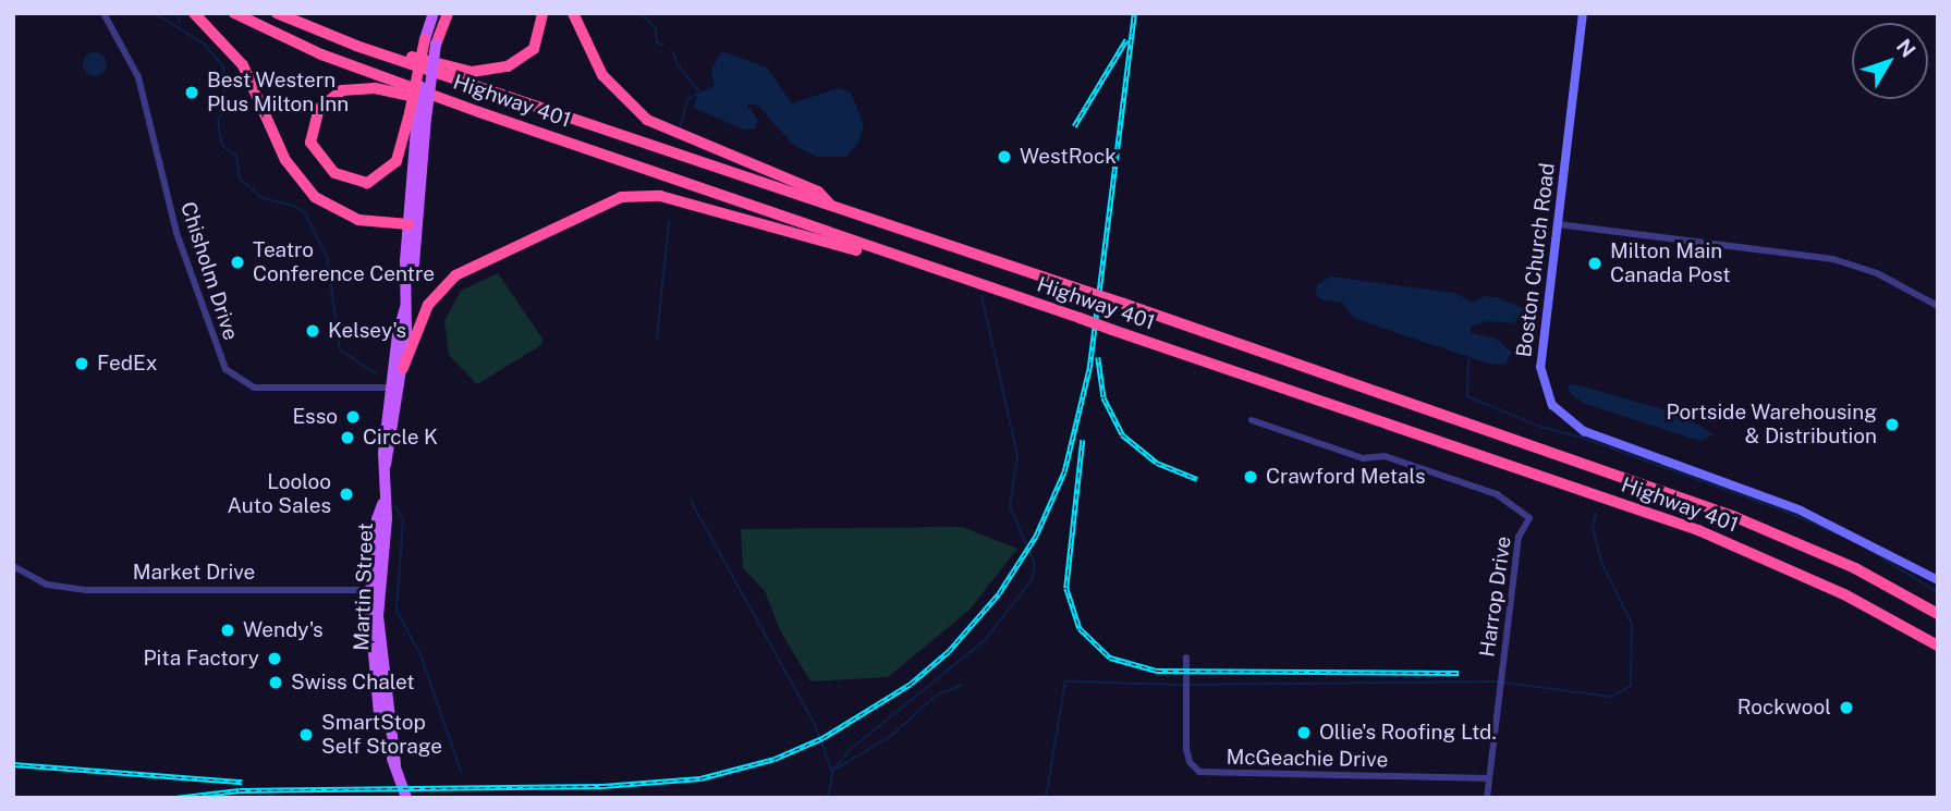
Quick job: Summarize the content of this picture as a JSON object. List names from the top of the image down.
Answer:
{
  "streets": {
    "highway": ["Highway 401"],
    "main road": ["Martin Street"],
    "street": [
      "Boston Church Road",
      "Chisholm Drive",
      "Market Drive",
      "Harrop Drive",
      "McGeachie Drive"
    ]
  },
  "crossings": [
    ["Chisholm Drive", "Martin Street"],
    ["Market Drive", "Martin Street"],
    ["Harrop Drive", "McGeachie Drive"]
  ],
  "places": [
    "Best Western Plus Milton Inn",
    "WestRock",
    "Teatro Conference Centre",
    "Milton Main Canada Post",
    "Kelsey's",
    "FedEx",
    "Esso",
    "Portside Warehousing & Distribution",
    "Circle K",
    "Crawford Metals",
    "Looloo Auto Sales",
    "Wendy's",
    "Pita Factory",
    "Swiss Chalet",
    "Rockwool",
    "Ollie's Roofing Ltd.",
    "SmartStop Self Storage"
  ],
  "north": "top right"
}
